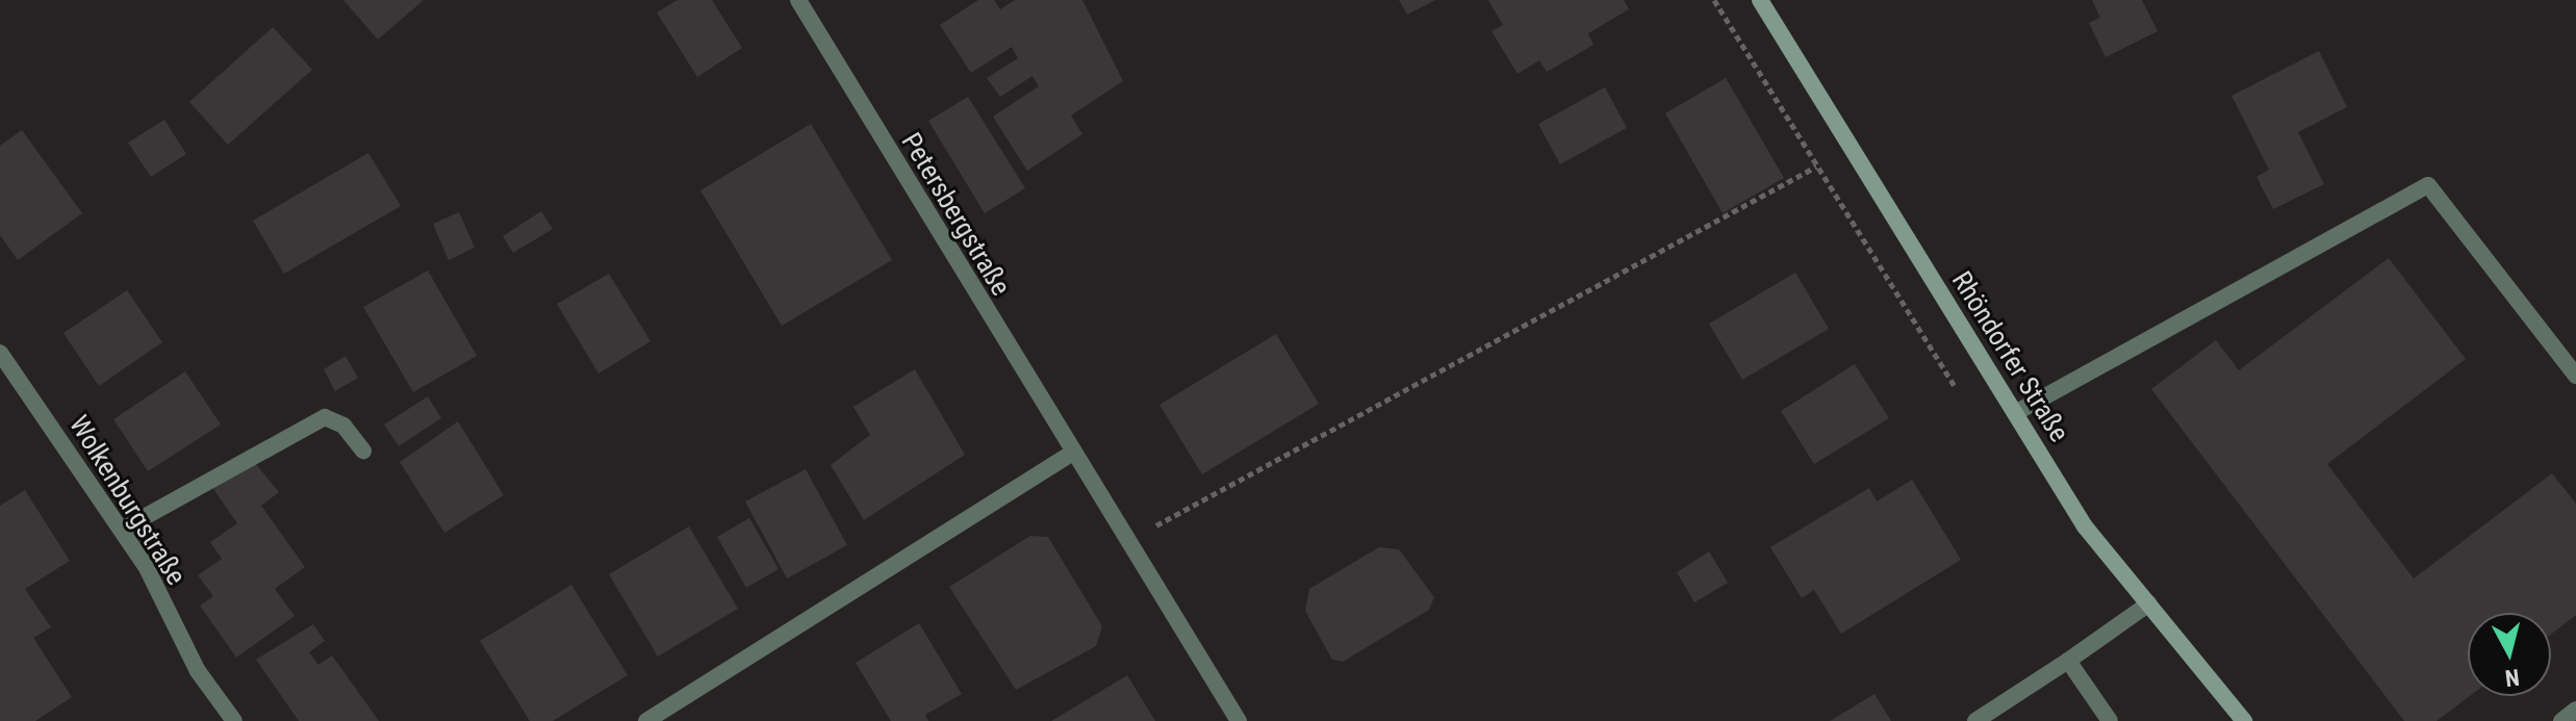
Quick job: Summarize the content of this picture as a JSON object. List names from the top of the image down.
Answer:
{
  "streets": {
    "main road": ["Rhöndorfer Straße"],
    "street": ["Petersbergstraße", "Wolkenburgstraße"]
  },
  "north": "bottom"
}
